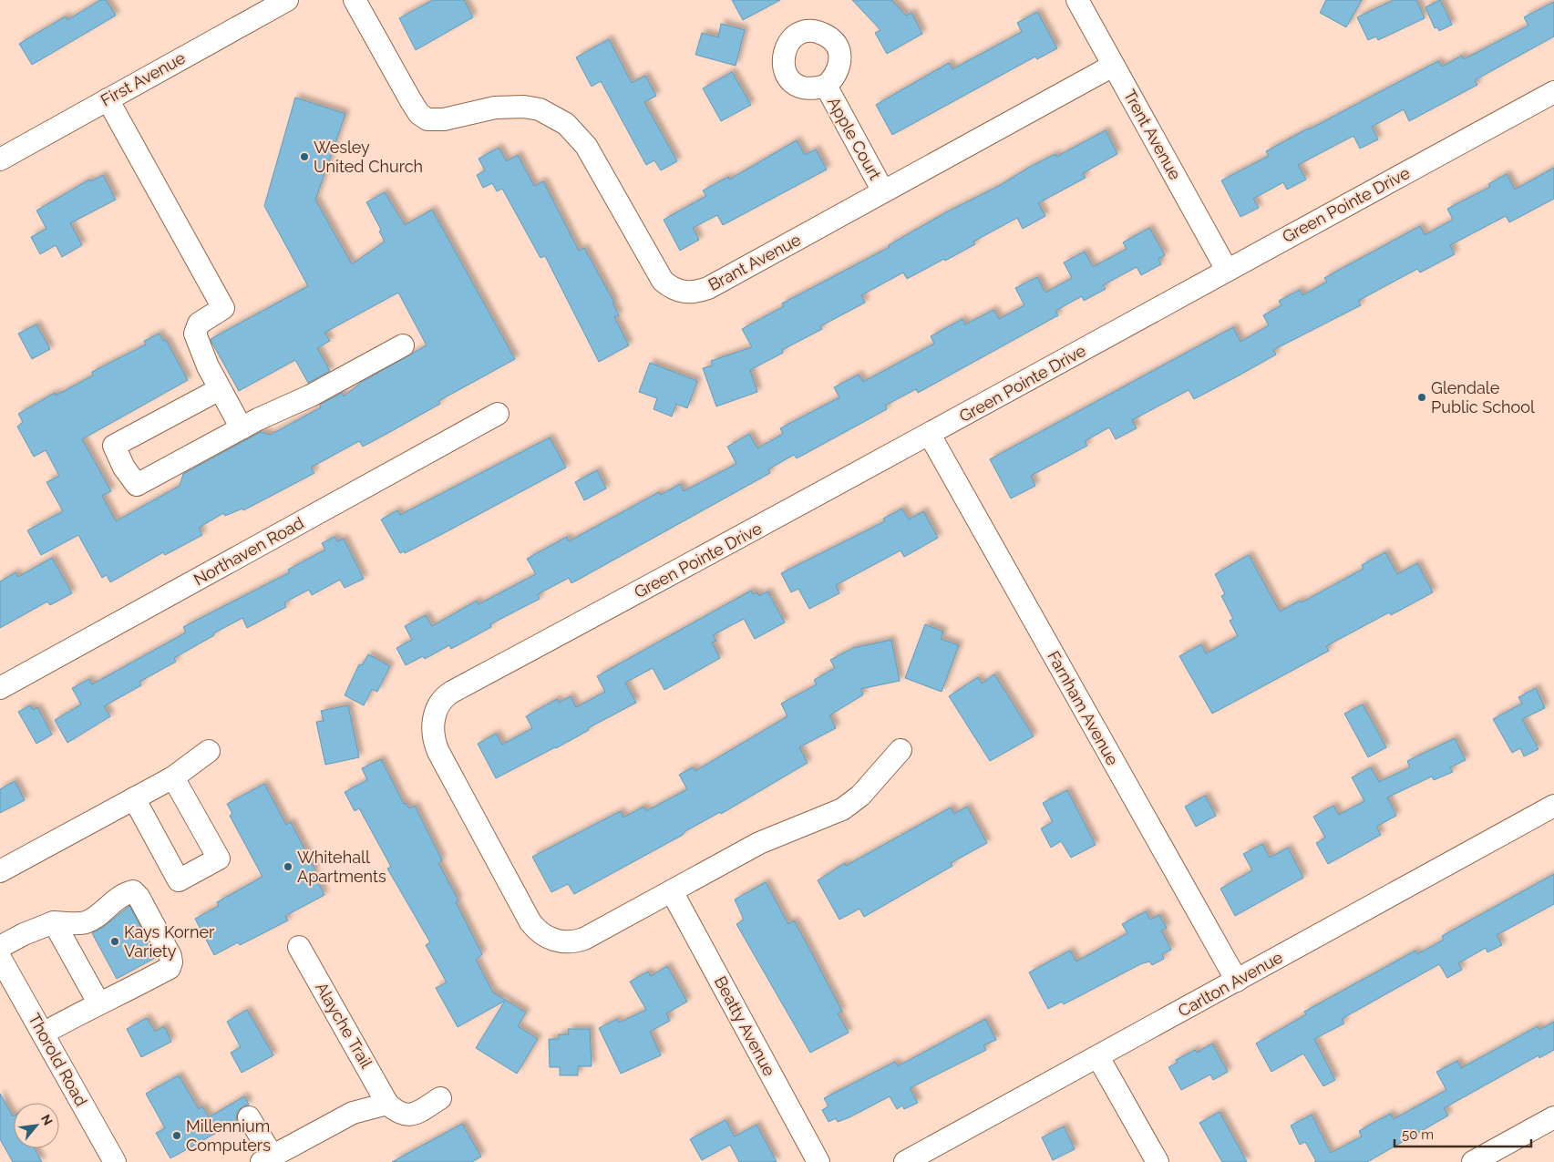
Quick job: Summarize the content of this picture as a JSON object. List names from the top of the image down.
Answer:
{
  "streets": {
    "street": [
      "First Avenue",
      "Trent Avenue",
      "Apple Court",
      "Green Pointe Drive",
      "Brant Avenue",
      "Northaven Road",
      "Farnham Avenue",
      "Carlton Avenue",
      "Alayche Trail",
      "Beatty Avenue",
      "Thorold Road"
    ]
  },
  "crossings": [
    ["Trent Avenue", "Green Pointe Drive"],
    ["Trent Avenue", "Brant Avenue"],
    ["Apple Court", "Brant Avenue"],
    ["Green Pointe Drive", "Farnham Avenue"],
    ["Green Pointe Drive", "Beatty Avenue"],
    ["Farnham Avenue", "Carlton Avenue"]
  ],
  "places": [
    "Wesley United Church",
    "Glendale Public School",
    "Whitehall Apartments",
    "Kays Korner Variety",
    "Millennium Computers"
  ],
  "scale_bar": "50 m",
  "north": "top right"
}
